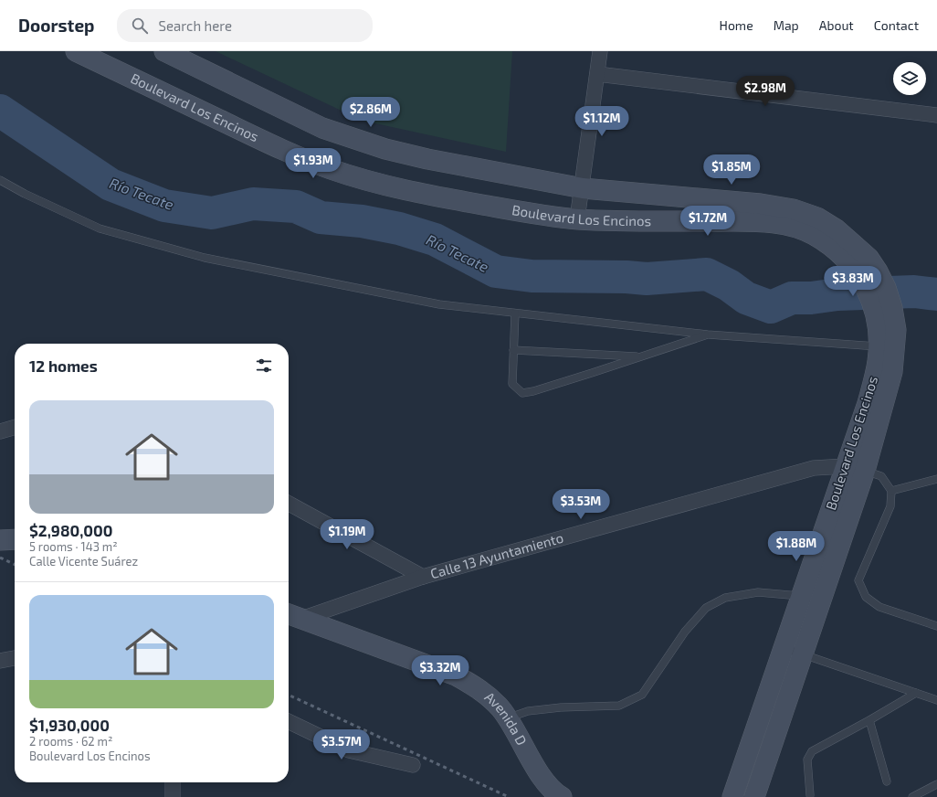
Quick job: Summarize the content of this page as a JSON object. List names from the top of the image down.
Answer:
{
  "streets": {
    "main road": ["Boulevard Los Encinos", "Avenida D"],
    "street": ["Calle 13 Ayuntamiento"]
  },
  "crossings": [
    ["Boulevard Los Encinos", "Calle 13 Ayuntamiento"],
    ["Calle 13 Ayuntamiento", "Avenida D"]
  ],
  "water": ["Río Tecate"],
  "page": {
    "header": "Doorstep",
    "search": "Search here",
    "nav": [
      "Home",
      "Map",
      "About",
      "Contact"
    ],
    "price": [
      "$2.98M",
      "$2.86M",
      "$1.12M",
      "$1.93M",
      "$1.85M",
      "$1.72M",
      "$3.83M",
      "$3.53M",
      "$1.19M",
      "$1.88M",
      "$3.32M",
      "$3.57M"
    ],
    "heading": "12 homes",
    "list": [
      {
        "name": "$2,980,000",
        "note": "5 rooms · 143 m² · Calle Vicente Suárez"
      },
      {
        "name": "$1,930,000",
        "note": "2 rooms · 62 m² · Boulevard Los Encinos"
      }
    ]
  }
}
